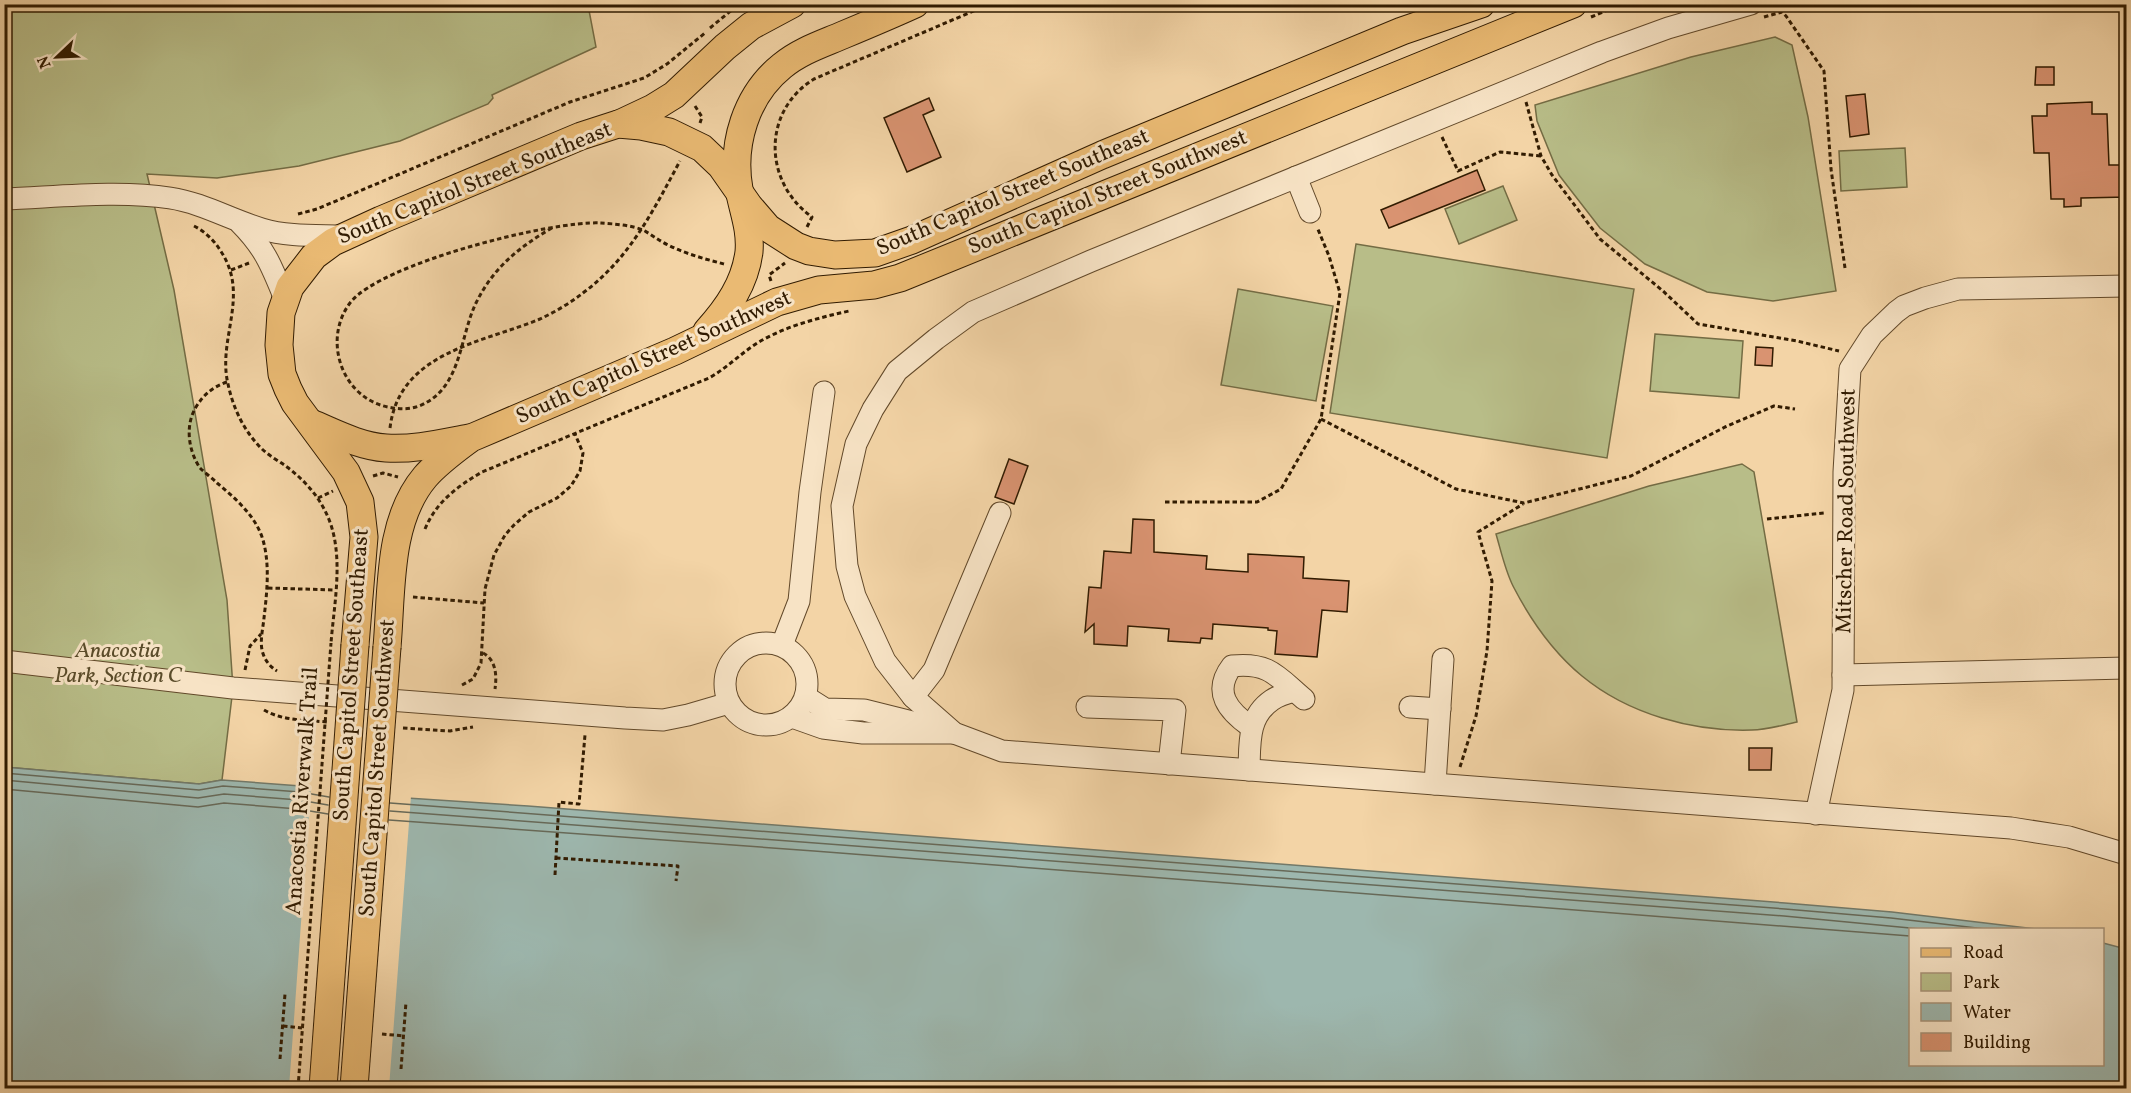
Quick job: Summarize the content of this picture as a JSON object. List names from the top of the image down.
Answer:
{
  "streets": {
    "main road": ["South Capitol Street Southeast", "South Capitol Street Southwest"],
    "street": ["Mitscher Road Southwest"],
    "path": ["Anacostia Riverwalk Trail"]
  },
  "crossings": [
    ["South Capitol Street Southeast", "Anacostia Riverwalk Trail"]
  ],
  "parks": ["Anacostia Park, Section C"],
  "legend": [
    "Road",
    "Park",
    "Water",
    "Building"
  ],
  "north": "bottom left"
}
